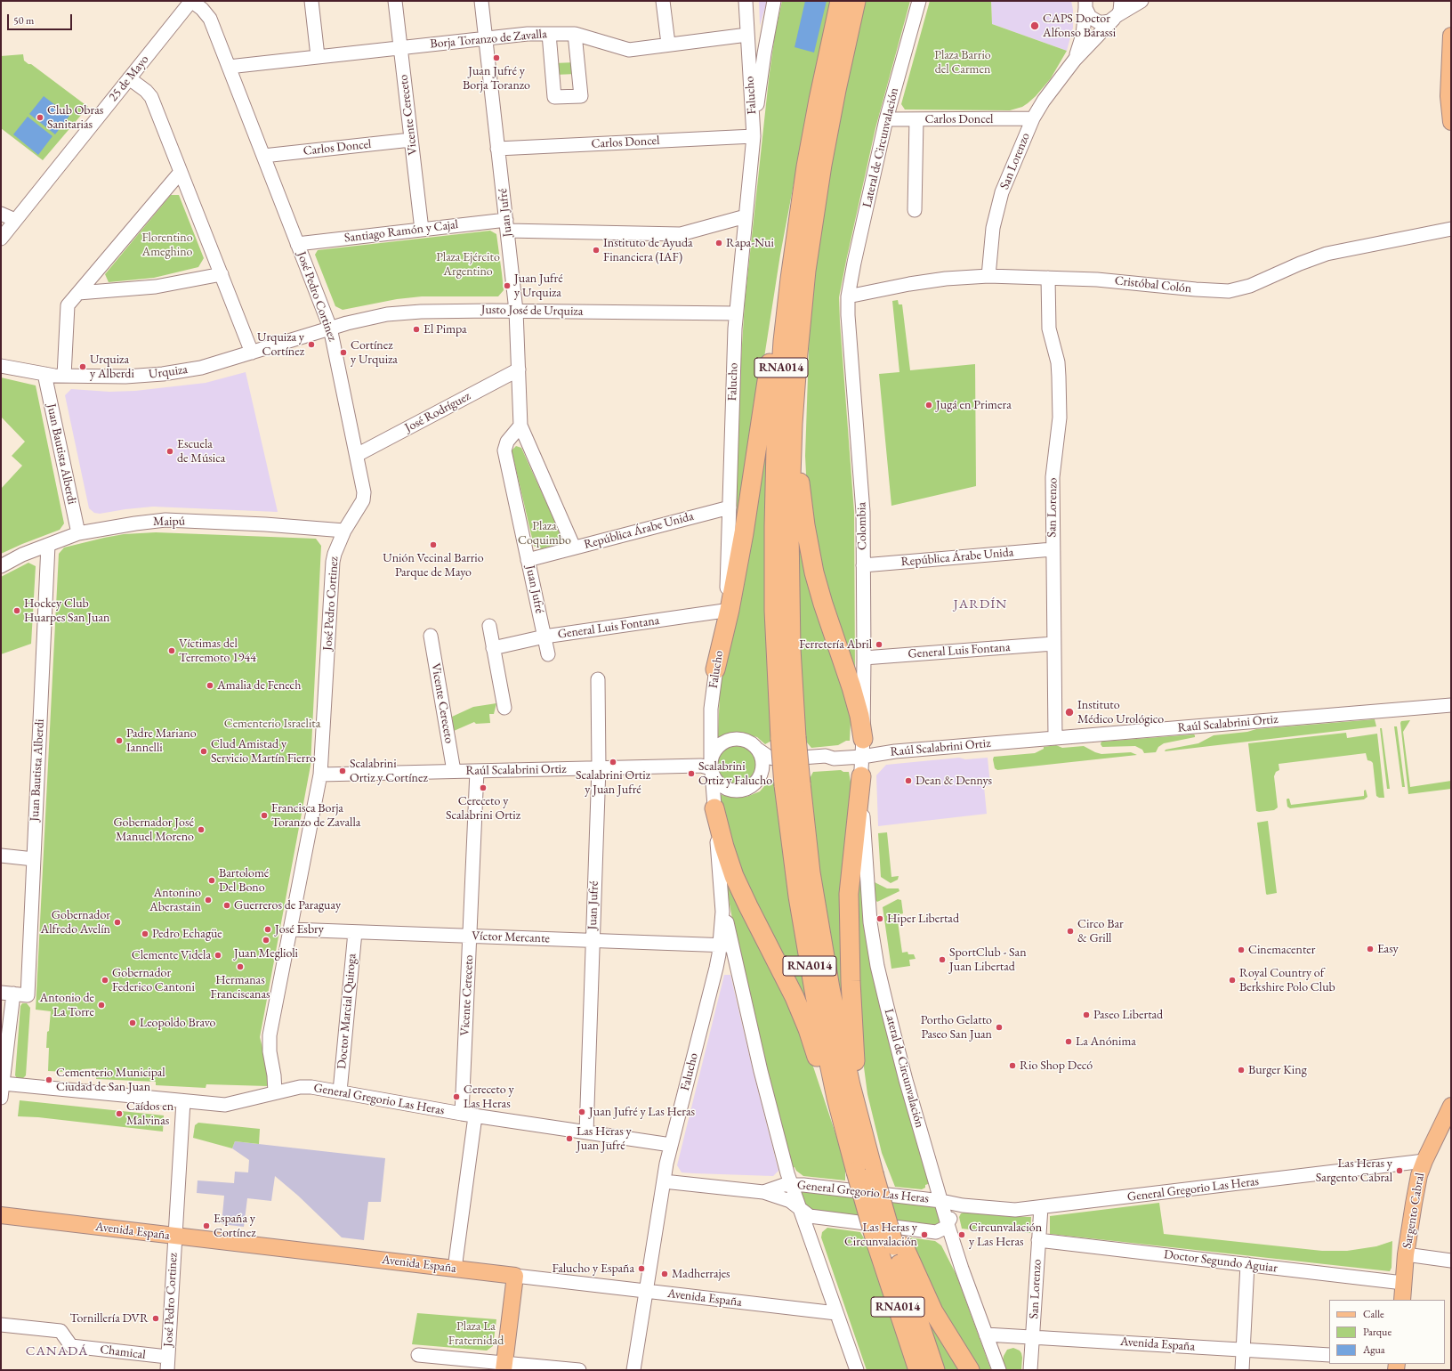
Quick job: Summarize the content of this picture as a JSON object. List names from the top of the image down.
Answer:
{
  "streets": {
    "highway": ["RNA014"],
    "main road": ["Sargento Cabral", "Avenida España"],
    "street": [
      "Borja Toranzo de Zavalla",
      "25 de Mayo",
      "Falucho",
      "Vicente Cereceto",
      "Carlos Doncel",
      "Lateral de Circunvalación",
      "San Lorenzo",
      "Juan Jufré",
      "Santiago Ramón y Cajal",
      "Cristóbal Colón",
      "José Pedro Cortinez",
      "Justo José de Urquiza",
      "Urquiza",
      "José Rodríguez",
      "Juan Bautista Alberdi",
      "Maipú",
      "Colombia",
      "República Árabe Unida",
      "General Luis Fontana",
      "Raúl Scalabrini Ortiz",
      "Víctor Mercante",
      "Doctor Marcial Quiroga",
      "General Gregorio Las Heras",
      "Doctor Segundo Aguiar",
      "Chamical"
    ]
  },
  "crossings": [
    ["Borja Toranzo de Zavalla", "Falucho"],
    ["Borja Toranzo de Zavalla", "Vicente Cereceto"],
    ["Borja Toranzo de Zavalla", "Juan Jufré"],
    ["Borja Toranzo de Zavalla", "José Pedro Cortinez"],
    ["25 de Mayo", "José Pedro Cortinez"],
    ["Falucho", "Carlos Doncel"],
    ["Falucho", "Santiago Ramón y Cajal"],
    ["Falucho", "Justo José de Urquiza"],
    ["Falucho", "República Árabe Unida"],
    ["Falucho", "General Luis Fontana"],
    ["Falucho", "Raúl Scalabrini Ortiz"],
    ["Falucho", "Víctor Mercante"],
    ["Falucho", "General Gregorio Las Heras"],
    ["Falucho", "Avenida España"],
    ["Vicente Cereceto", "Carlos Doncel"],
    ["Vicente Cereceto", "Santiago Ramón y Cajal"],
    ["Vicente Cereceto", "Raúl Scalabrini Ortiz"],
    ["Vicente Cereceto", "Víctor Mercante"],
    ["Vicente Cereceto", "General Gregorio Las Heras"],
    ["Carlos Doncel", "Lateral de Circunvalación"],
    ["Carlos Doncel", "San Lorenzo"],
    ["Carlos Doncel", "Juan Jufré"],
    ["Carlos Doncel", "José Pedro Cortinez"],
    ["Lateral de Circunvalación", "Cristóbal Colón"],
    ["Lateral de Circunvalación", "Colombia"],
    ["Lateral de Circunvalación", "Raúl Scalabrini Ortiz"],
    ["Lateral de Circunvalación", "General Gregorio Las Heras"],
    ["Lateral de Circunvalación", "Avenida España"],
    ["San Lorenzo", "Cristóbal Colón"],
    ["San Lorenzo", "República Árabe Unida"],
    ["San Lorenzo", "General Luis Fontana"],
    ["San Lorenzo", "Raúl Scalabrini Ortiz"],
    ["San Lorenzo", "General Gregorio Las Heras"],
    ["San Lorenzo", "Avenida España"],
    ["San Lorenzo", "Doctor Segundo Aguiar"],
    ["Juan Jufré", "Santiago Ramón y Cajal"],
    ["Juan Jufré", "Justo José de Urquiza"],
    ["Juan Jufré", "José Rodríguez"],
    ["Juan Jufré", "República Árabe Unida"],
    ["Juan Jufré", "General Luis Fontana"],
    ["Juan Jufré", "Raúl Scalabrini Ortiz"],
    ["Juan Jufré", "Víctor Mercante"],
    ["Juan Jufré", "General Gregorio Las Heras"],
    ["Santiago Ramón y Cajal", "José Pedro Cortinez"],
    ["Cristóbal Colón", "Colombia"],
    ["José Pedro Cortinez", "Justo José de Urquiza"],
    ["José Pedro Cortinez", "Urquiza"],
    ["José Pedro Cortinez", "José Rodríguez"],
    ["José Pedro Cortinez", "Maipú"],
    ["José Pedro Cortinez", "Raúl Scalabrini Ortiz"],
    ["José Pedro Cortinez", "Víctor Mercante"],
    ["José Pedro Cortinez", "General Gregorio Las Heras"],
    ["José Pedro Cortinez", "Avenida España"],
    ["José Pedro Cortinez", "Chamical"],
    ["Justo José de Urquiza", "Urquiza"],
    ["Urquiza", "Juan Bautista Alberdi"],
    ["Juan Bautista Alberdi", "Maipú"],
    ["Colombia", "República Árabe Unida"],
    ["Colombia", "General Luis Fontana"],
    ["Colombia", "Raúl Scalabrini Ortiz"],
    ["Víctor Mercante", "Doctor Marcial Quiroga"],
    ["Doctor Marcial Quiroga", "General Gregorio Las Heras"],
    ["General Gregorio Las Heras", "Sargento Cabral"],
    ["Sargento Cabral", "Doctor Segundo Aguiar"]
  ],
  "districts": ["JARDÍN", "CANADÁ"],
  "parks": [
    "Plaza Barrio del Carmen",
    "Florentino Ameghino",
    "Plaza Ejército Argentino",
    "Plaza Coquimbo",
    "Cementerio Israelita",
    "Plaza La Fraternidad"
  ],
  "places": [
    "CAPS Doctor Alfonso Barassi",
    "Juan Jufré y Borja Toranzo",
    "Club Obras Sanitarias",
    "Rapa-Nui",
    "Instituto de Ayuda Financiera (IAF)",
    "Juan Jufré y Urquiza",
    "El Pimpa",
    "Urquiza y Cortínez",
    "Cortínez y Urquiza",
    "Urquiza y Alberdi",
    "Jugá en Primera",
    "Escuela de Música",
    "Unión Vecinal Barrio Parque de Mayo",
    "Hockey Club Huarpes San Juan",
    "Ferretería Abril",
    "Víctimas del Terremoto 1944",
    "Amalia de Fenech",
    "Instituto Médico Urológico",
    "Padre Mariano Iannelli",
    "Clud Amistad y Servicio Martín Fierro",
    "Scalabrini Ortiz y Juan Jufré",
    "Scalabrini Ortiz y Cortínez",
    "Scalabrini Ortiz y Falucho",
    "Dean & Dennys",
    "Cereceto y Scalabrini Ortiz",
    "Francisca Borja Toranzo de Zavalla",
    "Gobernador José Manuel Moreno",
    "Bartolomé Del Bono",
    "Antonino Aberastain",
    "Guerreros de Paraguay",
    "Hiper Libertad",
    "Gobernador Alfredo Avelín",
    "José Esbry",
    "Circo Bar & Grill",
    "Pedro Echagüe",
    "Juan Meglioli",
    "Easy",
    "Cinemacenter",
    "Clemente Videla",
    "SportClub - San Juan Libertad",
    "Hermanas Franciscanas",
    "Gobernador Federico Cantoni",
    "Royal Country of Berkshire Polo Club",
    "Antonio de La Torre",
    "Paseo Libertad",
    "Leopoldo Bravo",
    "Portho Gelatto Paseo San Juan",
    "La Anónima",
    "Rio Shop Decó",
    "Burger King",
    "Cementerio Municipal Ciudad de San Juan",
    "Cereceto y Las Heras",
    "Juan Jufré y Las Heras",
    "Caídos en Malvinas",
    "Las Heras y Juan Jufré",
    "Las Heras y Sargento Cabral",
    "España y Cortínez",
    "Las Heras y Circunvalación",
    "Circunvalación y Las Heras",
    "Falucho y España",
    "Madherrajes",
    "Tornillería DVR"
  ],
  "legend": ["Calle", "Parque", "Agua"],
  "scale_bar": "50 m"
}
